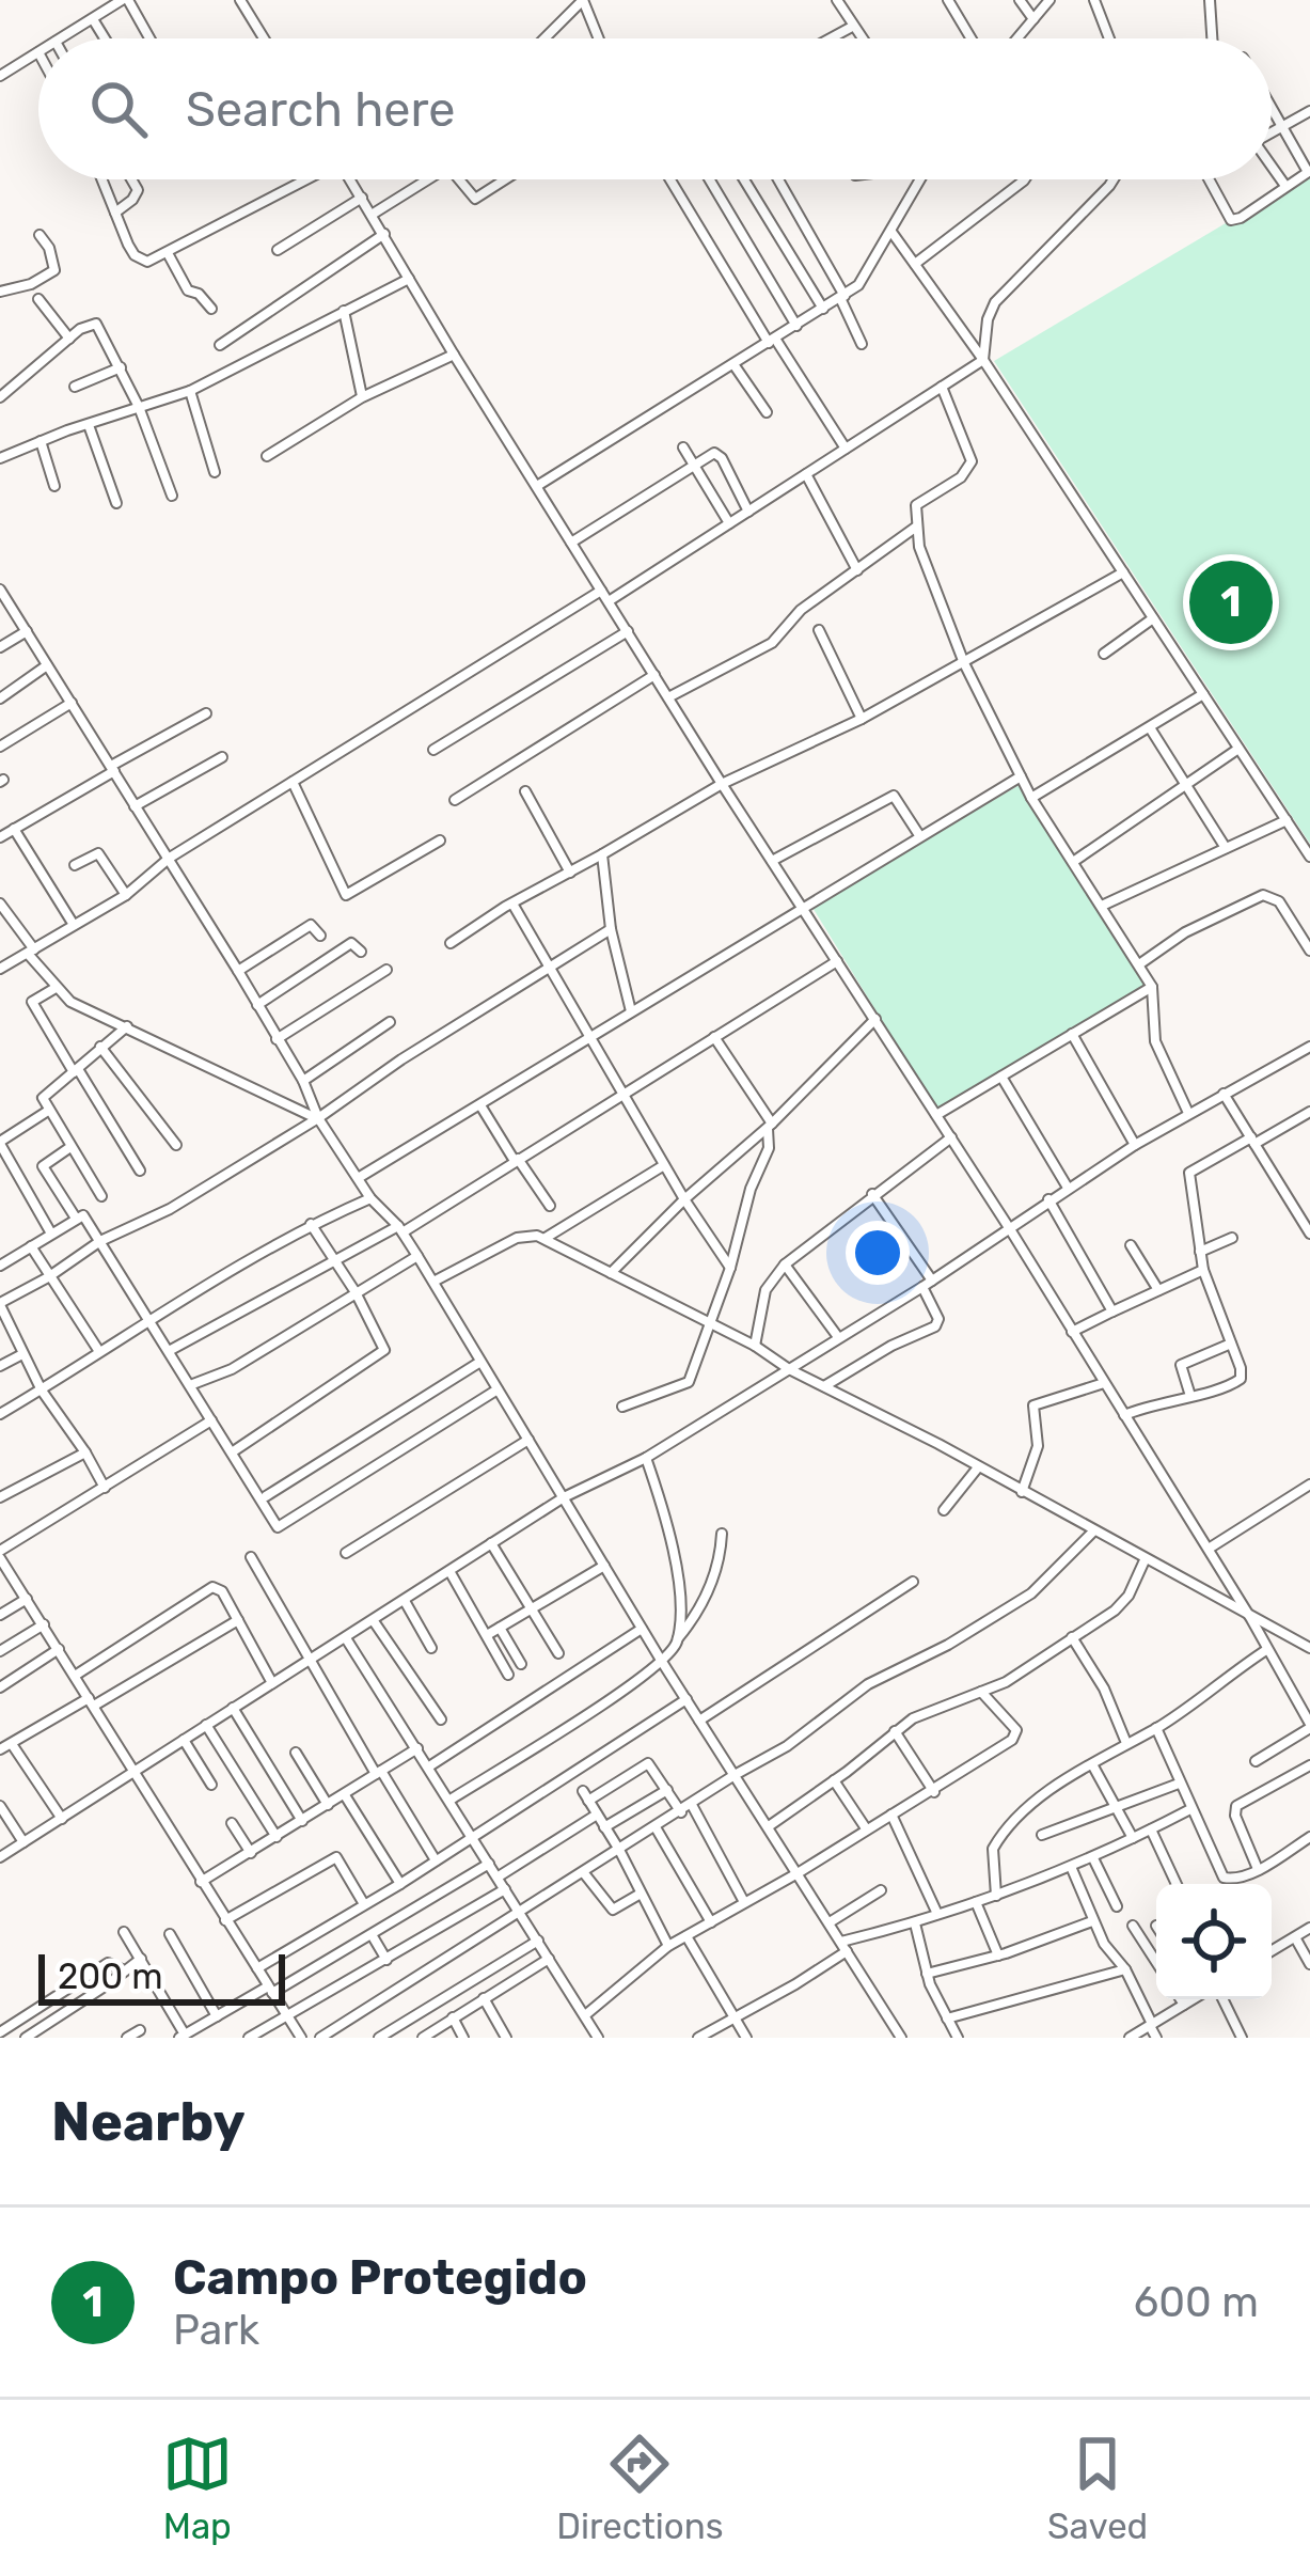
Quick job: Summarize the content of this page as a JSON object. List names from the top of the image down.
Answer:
{
  "scale_bar": "200 m",
  "page": {
    "search": "Search here",
    "pins": "1",
    "scale": "200 m",
    "heading": "Nearby",
    "list": [
      {
        "mark": "1",
        "name": "Campo Protegido",
        "note": "Park",
        "value": "600 m"
      }
    ],
    "nav": ["Map", "Directions", "Saved"]
  }
}
